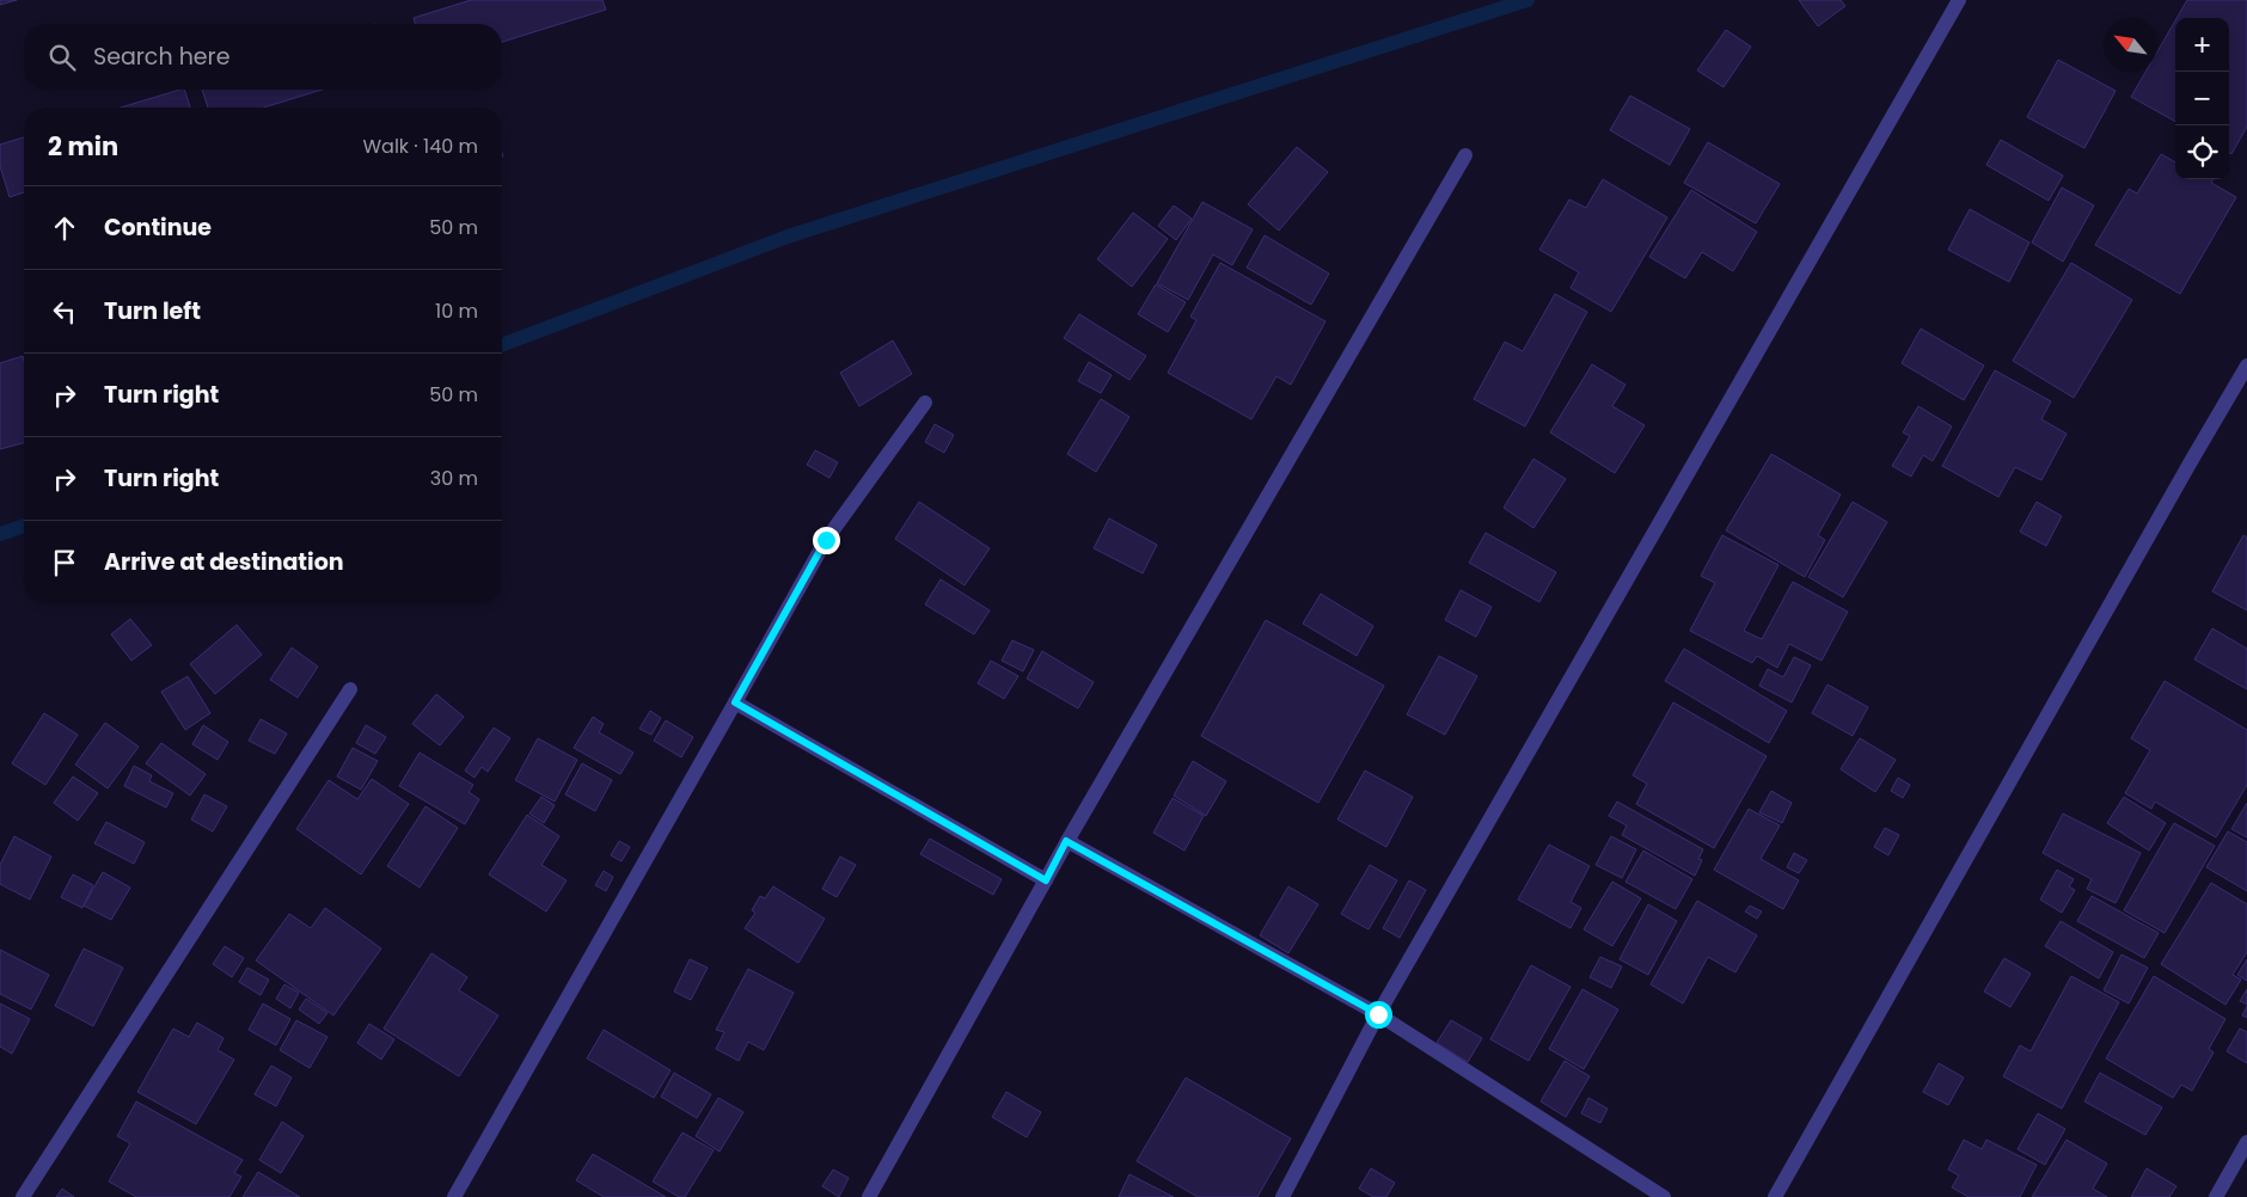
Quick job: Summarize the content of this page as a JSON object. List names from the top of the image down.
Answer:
{
  "north": "top left",
  "page": {
    "map_buttons": ["+", "−"],
    "search": "Search here",
    "heading": ["2 min", "Walk · 140 m"],
    "list": [
      ["Continue", "50 m"],
      ["Turn left", "10 m"],
      ["Turn right", "50 m"],
      ["Turn right", "30 m"],
      "Arrive at destination"
    ]
  }
}
